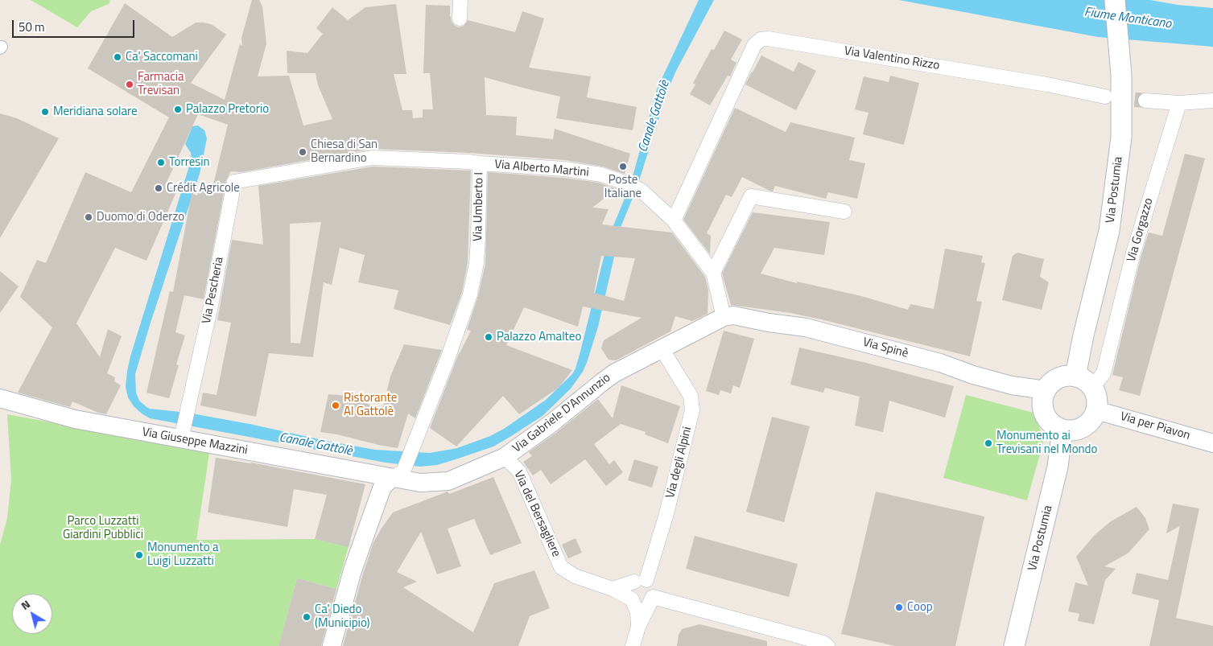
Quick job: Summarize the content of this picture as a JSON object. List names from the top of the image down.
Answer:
{
  "streets": {
    "main road": ["Via Postumia"],
    "street": [
      "Via Valentino Rizzo",
      "Via Alberto Martini",
      "Via Umberto I",
      "Via Gorgazzo",
      "Via Pescheria",
      "Via Spinè",
      "Via Gabriele D'Annunzio",
      "Via per Piavon",
      "Via Giuseppe Mazzini",
      "Via degli Alpini",
      "Via del Bersagliere"
    ]
  },
  "crossings": [
    ["Via Valentino Rizzo", "Via Alberto Martini"],
    ["Via Alberto Martini", "Via Umberto I"],
    ["Via Postumia", "Via Gorgazzo"],
    ["Via Postumia", "Via Spinè"],
    ["Via Postumia", "Via per Piavon"],
    ["Via Umberto I", "Via Pescheria"],
    ["Via Umberto I", "Via Gabriele D'Annunzio"],
    ["Via Umberto I", "Via Giuseppe Mazzini"],
    ["Via Gorgazzo", "Via Spinè"],
    ["Via Gorgazzo", "Via per Piavon"],
    ["Via Pescheria", "Via Giuseppe Mazzini"],
    ["Via Spinè", "Via Gabriele D'Annunzio"],
    ["Via Spinè", "Via per Piavon"],
    ["Via Gabriele D'Annunzio", "Via Giuseppe Mazzini"],
    ["Via Gabriele D'Annunzio", "Via degli Alpini"],
    ["Via Gabriele D'Annunzio", "Via del Bersagliere"],
    ["Via degli Alpini", "Via del Bersagliere"]
  ],
  "water": ["Fiume Monticano", "Canale Gattolè"],
  "parks": ["Parco Luzzatti Giardini Pubblici"],
  "places": [
    "Ca' Saccomani",
    "Farmacia Trevisan",
    "Palazzo Pretorio",
    "Meridiana solare",
    "Chiesa di San Bernardino",
    "Torresin",
    "Poste Italiane",
    "Crédit Agricole",
    "Duomo di Oderzo",
    "Palazzo Amalteo",
    "Ristorante Al Gattolè",
    "Monumento ai Trevisani nel Mondo",
    "Monumento a Luigi Luzzatti",
    "Coop",
    "Ca' Diedo (Municipio)"
  ],
  "scale_bar": "50 m",
  "north": "top left"
}
